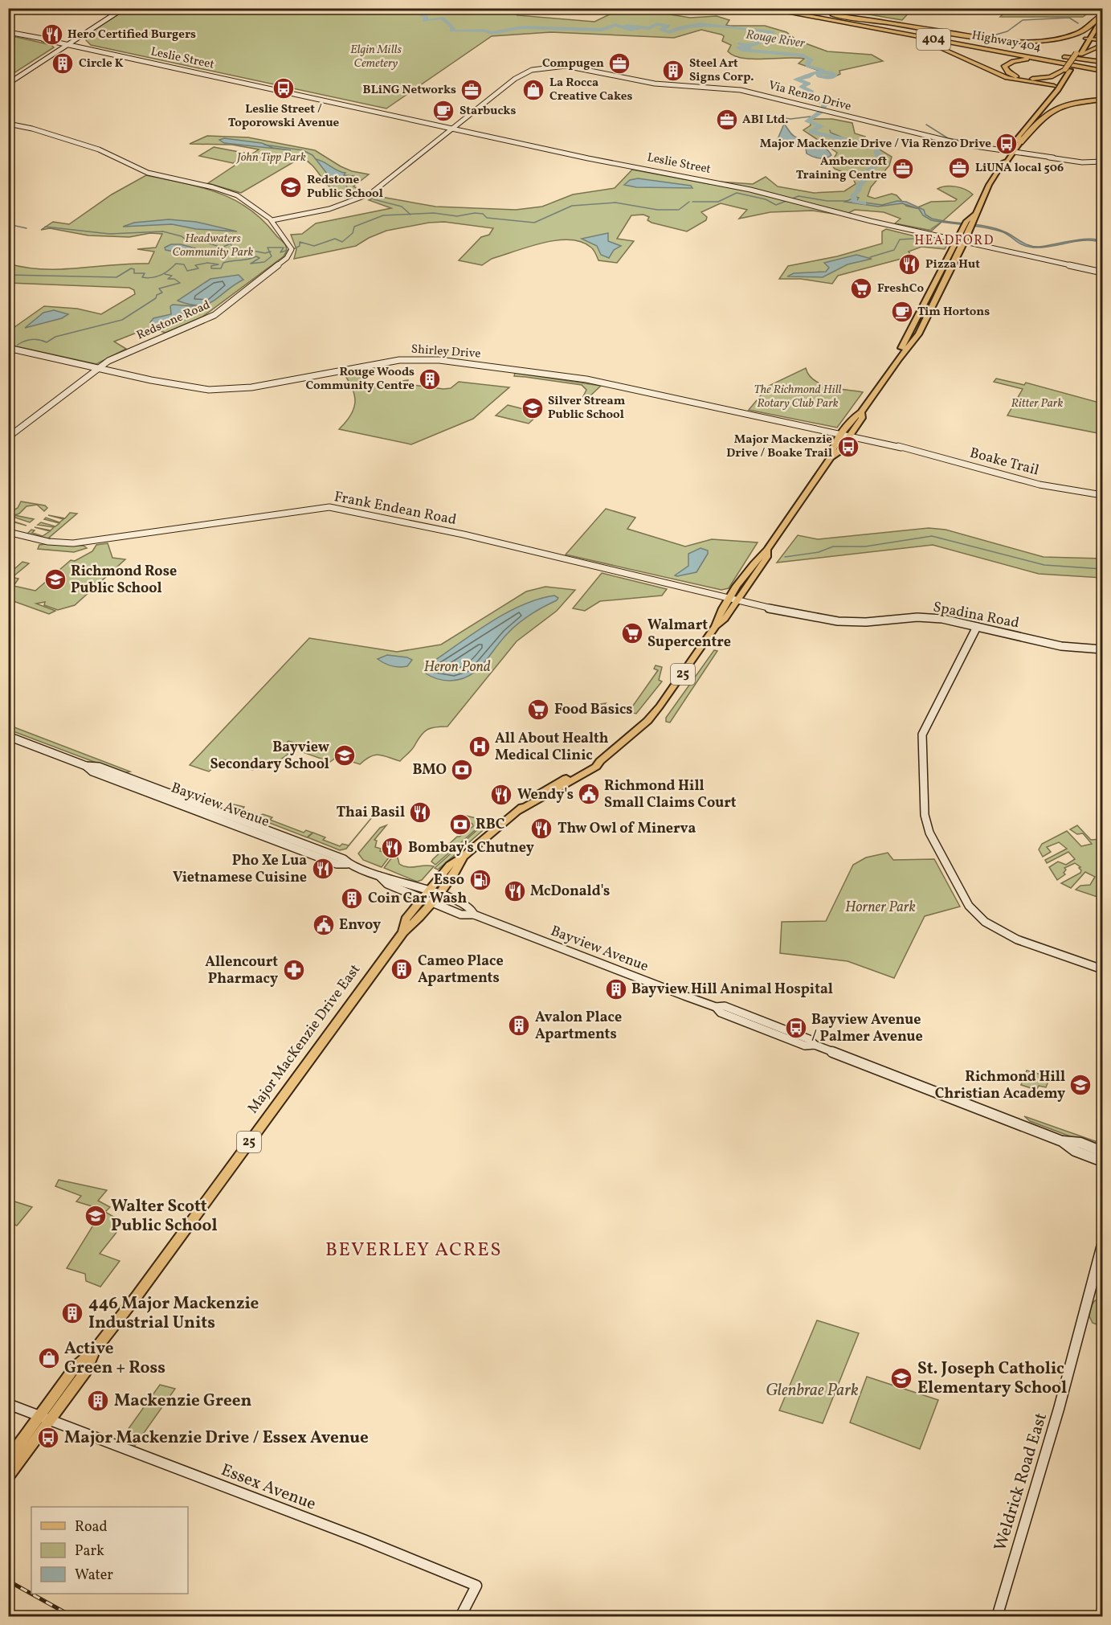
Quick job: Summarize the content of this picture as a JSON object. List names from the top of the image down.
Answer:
{
  "streets": {
    "highway": ["404", "Highway 404"],
    "main road": ["25", "Major MacKenzie Drive East"],
    "street": [
      "Leslie Street",
      "Via Renzo Drive",
      "Redstone Road",
      "Shirley Drive",
      "Boake Trail",
      "Frank Endean Road",
      "Spadina Road",
      "Bayview Avenue",
      "Weldrick Road East",
      "Essex Avenue"
    ]
  },
  "crossings": [
    ["Leslie Street", "Via Renzo Drive"],
    ["Leslie Street", "Major MacKenzie Drive East"],
    ["Via Renzo Drive", "Redstone Road"],
    ["Via Renzo Drive", "Major MacKenzie Drive East"],
    ["Redstone Road", "Shirley Drive"],
    ["Shirley Drive", "Boake Trail"],
    ["Shirley Drive", "Major MacKenzie Drive East"],
    ["Boake Trail", "Major MacKenzie Drive East"],
    ["Frank Endean Road", "Spadina Road"],
    ["Frank Endean Road", "Major MacKenzie Drive East"],
    ["Spadina Road", "Major MacKenzie Drive East"],
    ["Bayview Avenue", "Major MacKenzie Drive East"],
    ["Major MacKenzie Drive East", "Essex Avenue"]
  ],
  "districts": ["HEADFORD", "BEVERLEY ACRES"],
  "water": ["Rouge River"],
  "parks": [
    "Elgin Mills Cemetery",
    "John Tipp Park",
    "Headwaters Community Park",
    "The Richmond Hill Rotary Club Park",
    "Ritter Park",
    "Heron Pond",
    "Horner Park",
    "Glenbrae Park"
  ],
  "places": {
    "restaurant": [
      "Hero Certified Burgers",
      "Pizza Hut",
      "Wendy's",
      "Thai Basil",
      "Thw Owl of Minerva",
      "Bombay's Chutney",
      "Pho Xe Lua Vietnamese Cuisine",
      "McDonald's"
    ],
    "building": [
      "Circle K",
      "Steel Art Signs Corp.",
      "Rouge Woods Community Centre",
      "Coin Car Wash",
      "Cameo Place Apartments",
      "Bayview Hill Animal Hospital",
      "Avalon Place Apartments",
      "446 Major Mackenzie Industrial Units",
      "Mackenzie Green"
    ],
    "office": [
      "Compugen",
      "BLiNG Networks",
      "ABI Ltd.",
      "LiUNA local 506",
      "Ambercroft Training Centre"
    ],
    "bus stop": [
      "Leslie Street / Toporowski Avenue",
      "Major Mackenzie Drive / Via Renzo Drive",
      "Major Mackenzie Drive / Boake Trail",
      "Bayview Avenue / Palmer Avenue",
      "Major Mackenzie Drive / Essex Avenue"
    ],
    "shop": ["La Rocca Creative Cakes", "Active Green + Ross"],
    "cafe": ["Starbucks", "Tim Hortons"],
    "school or university": [
      "Redstone Public School",
      "Silver Stream Public School",
      "Richmond Rose Public School",
      "Bayview Secondary School",
      "Richmond Hill Christian Academy",
      "Walter Scott Public School",
      "St. Joseph Catholic Elementary School"
    ],
    "supermarket": ["FreshCo", "Walmart Supercentre", "Food Basics"],
    "hospital": ["All About Health Medical Clinic"],
    "bank": ["BMO", "RBC"],
    "public building": ["Richmond Hill Small Claims Court", "Envoy"],
    "fuel station": ["Esso"],
    "pharmacy": ["Allencourt Pharmacy"]
  },
  "legend": ["Road", "Park", "Water"]
}
